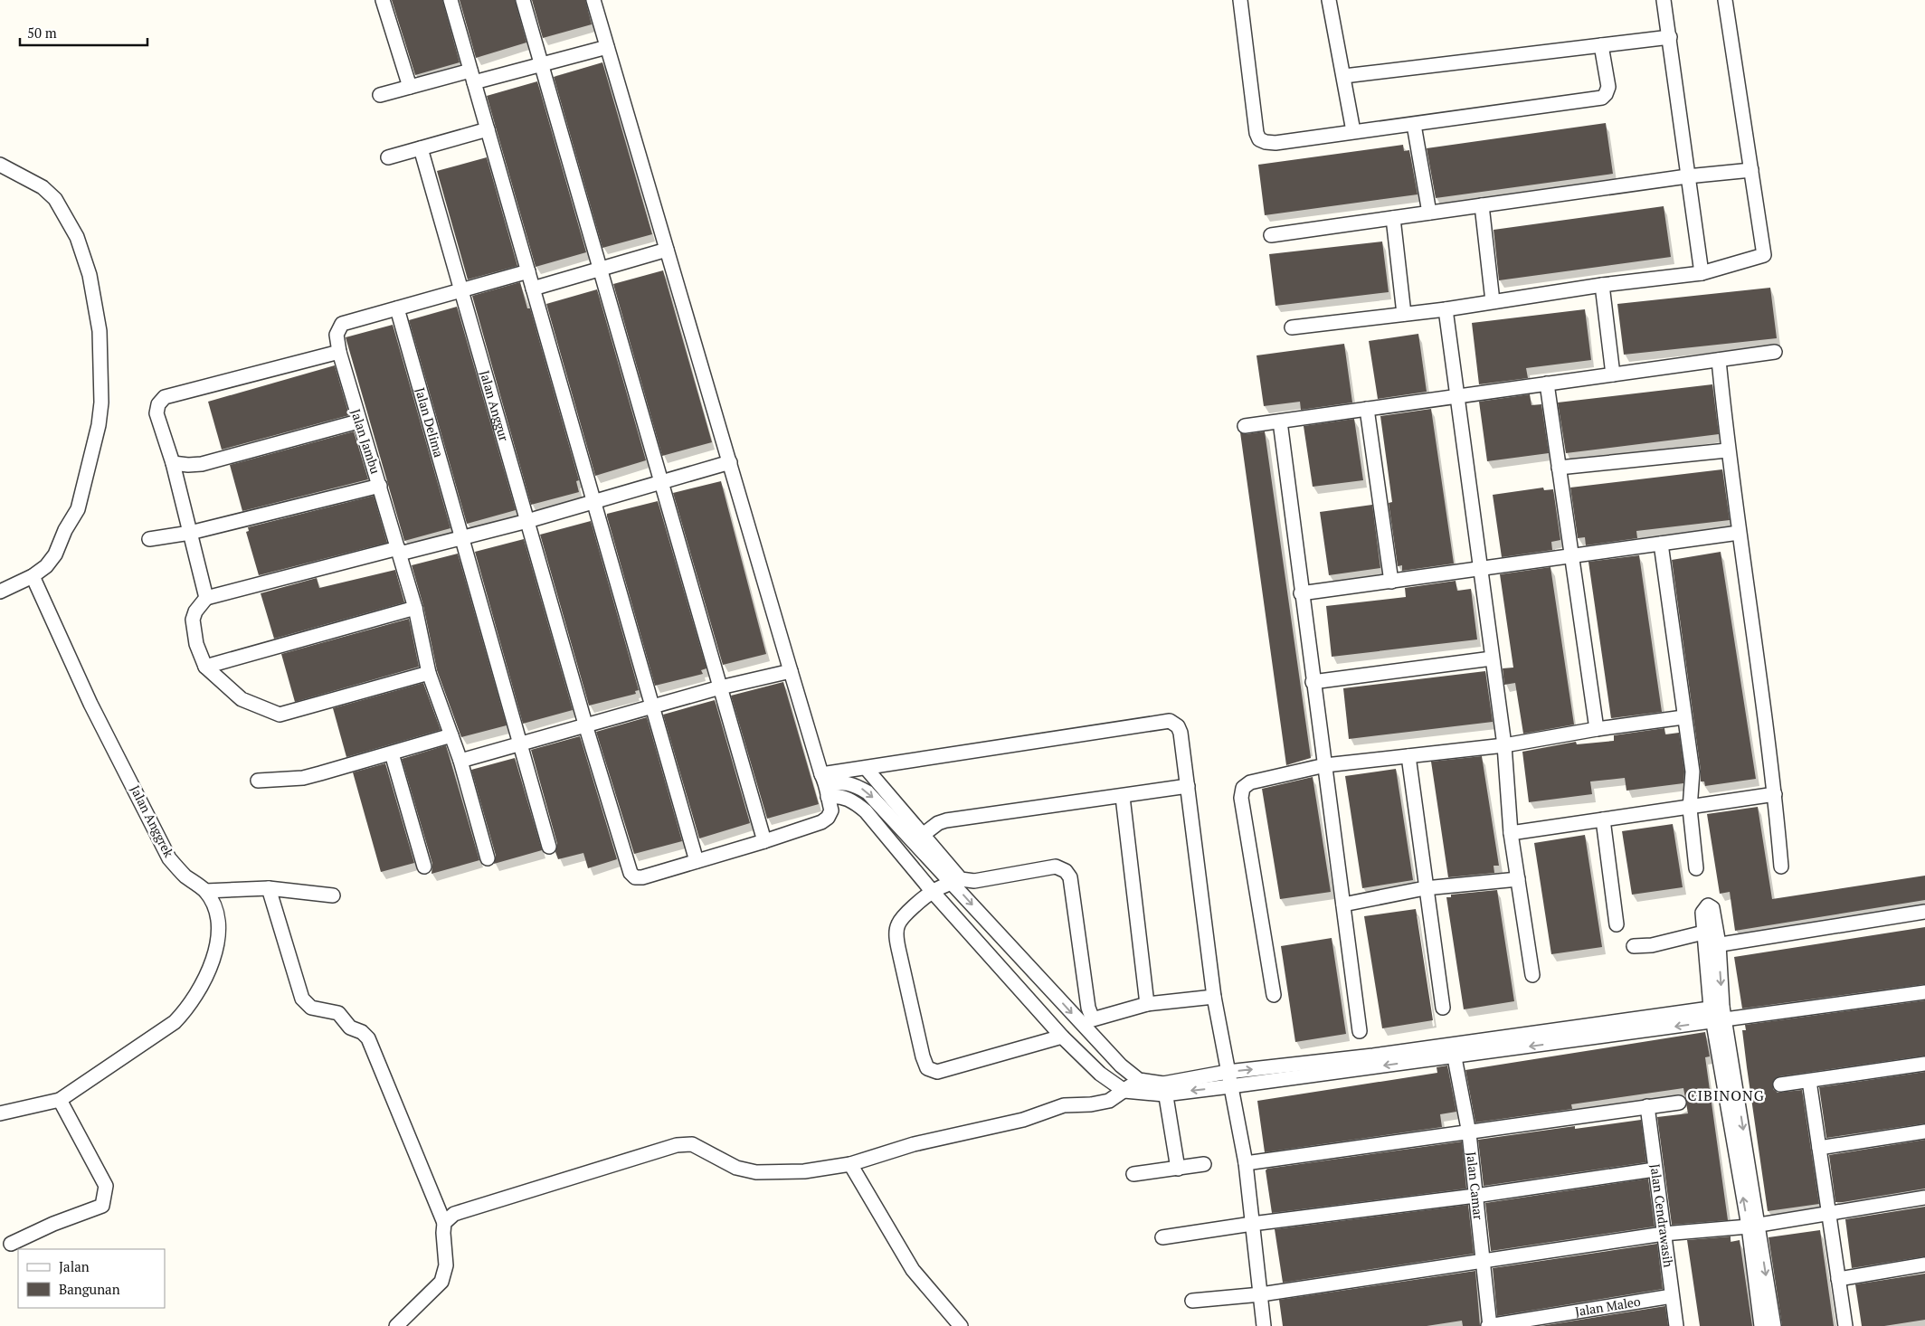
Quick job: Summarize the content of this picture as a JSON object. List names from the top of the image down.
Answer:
{
  "streets": {
    "street": [
      "Jalan Anggur",
      "Jalan Delima",
      "Jalan Jambu",
      "Jalan Anggrek",
      "Jalan Camar",
      "Jalan Cendrawasih",
      "Jalan Maleo"
    ]
  },
  "crossings": [
    ["Jalan Delima", "Jalan Jambu"],
    ["Jalan Camar", "Jalan Maleo"],
    ["Jalan Cendrawasih", "Jalan Maleo"]
  ],
  "districts": ["CIBINONG"],
  "legend": ["Jalan", "Bangunan"],
  "scale_bar": "50 m"
}
